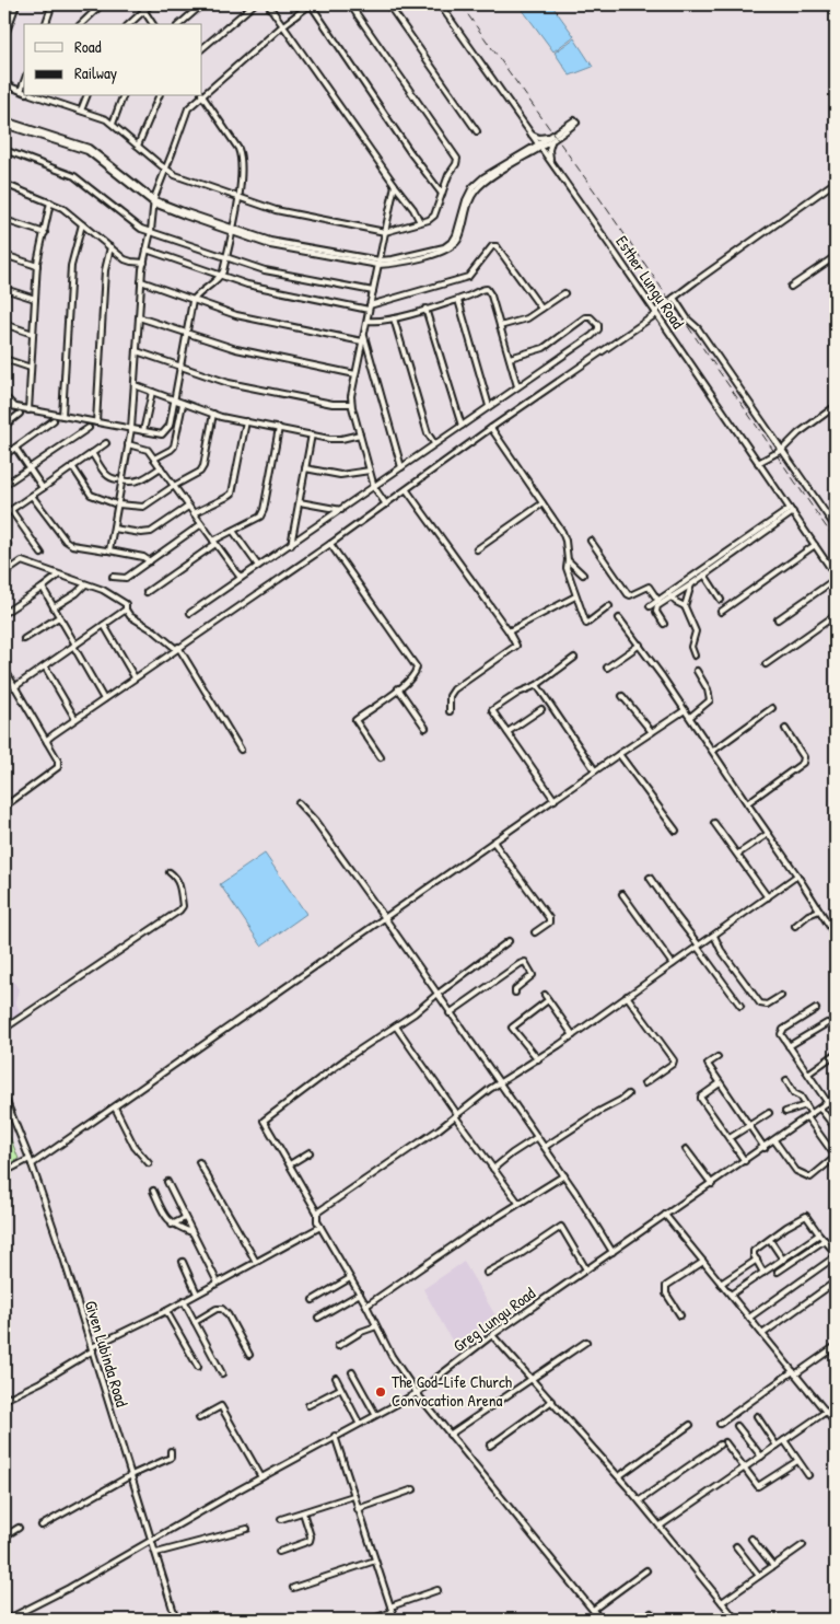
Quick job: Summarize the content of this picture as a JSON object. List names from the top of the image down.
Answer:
{
  "streets": {
    "street": ["Esther Lungu Road", "Greg Lungu Road", "Given Lubinda Road"]
  },
  "crossings": [
    ["Greg Lungu Road", "Given Lubinda Road"]
  ],
  "places": ["The God-Life Church Convocation Arena"],
  "legend": ["Road", "Railway"]
}
